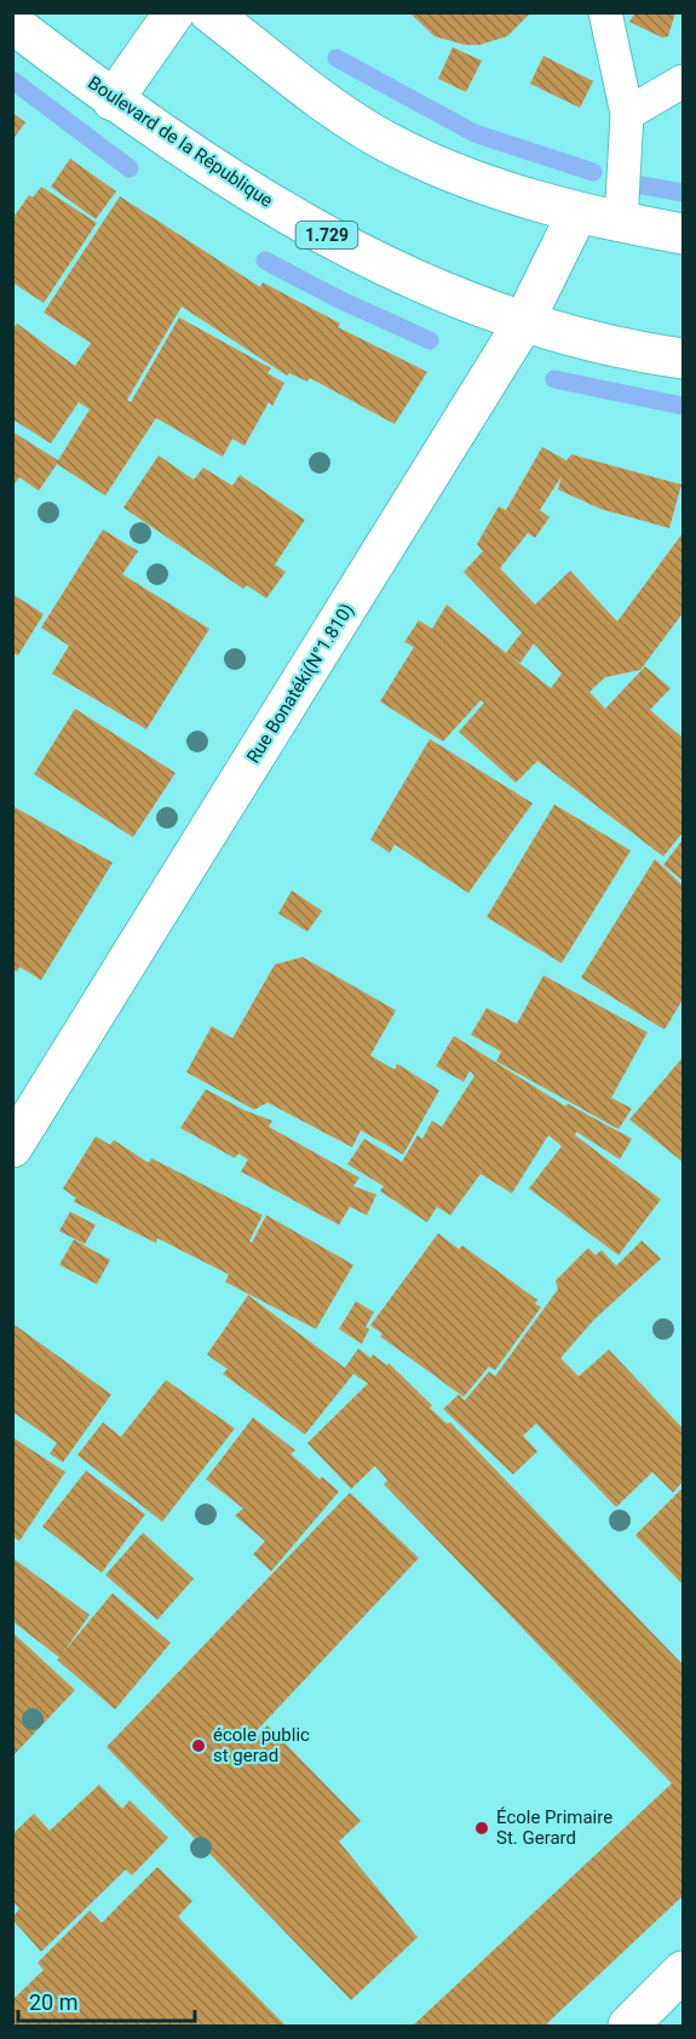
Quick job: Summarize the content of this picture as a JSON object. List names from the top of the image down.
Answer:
{
  "streets": {
    "main road": ["Boulevard de la République", "1.729", "Rue Bonatéki(N°1.810)"]
  },
  "crossings": [
    ["Boulevard de la République", "Rue Bonatéki(N°1.810)"]
  ],
  "places": ["école public st gerad", "École Primaire St. Gerard"],
  "scale_bar": "20 m"
}
